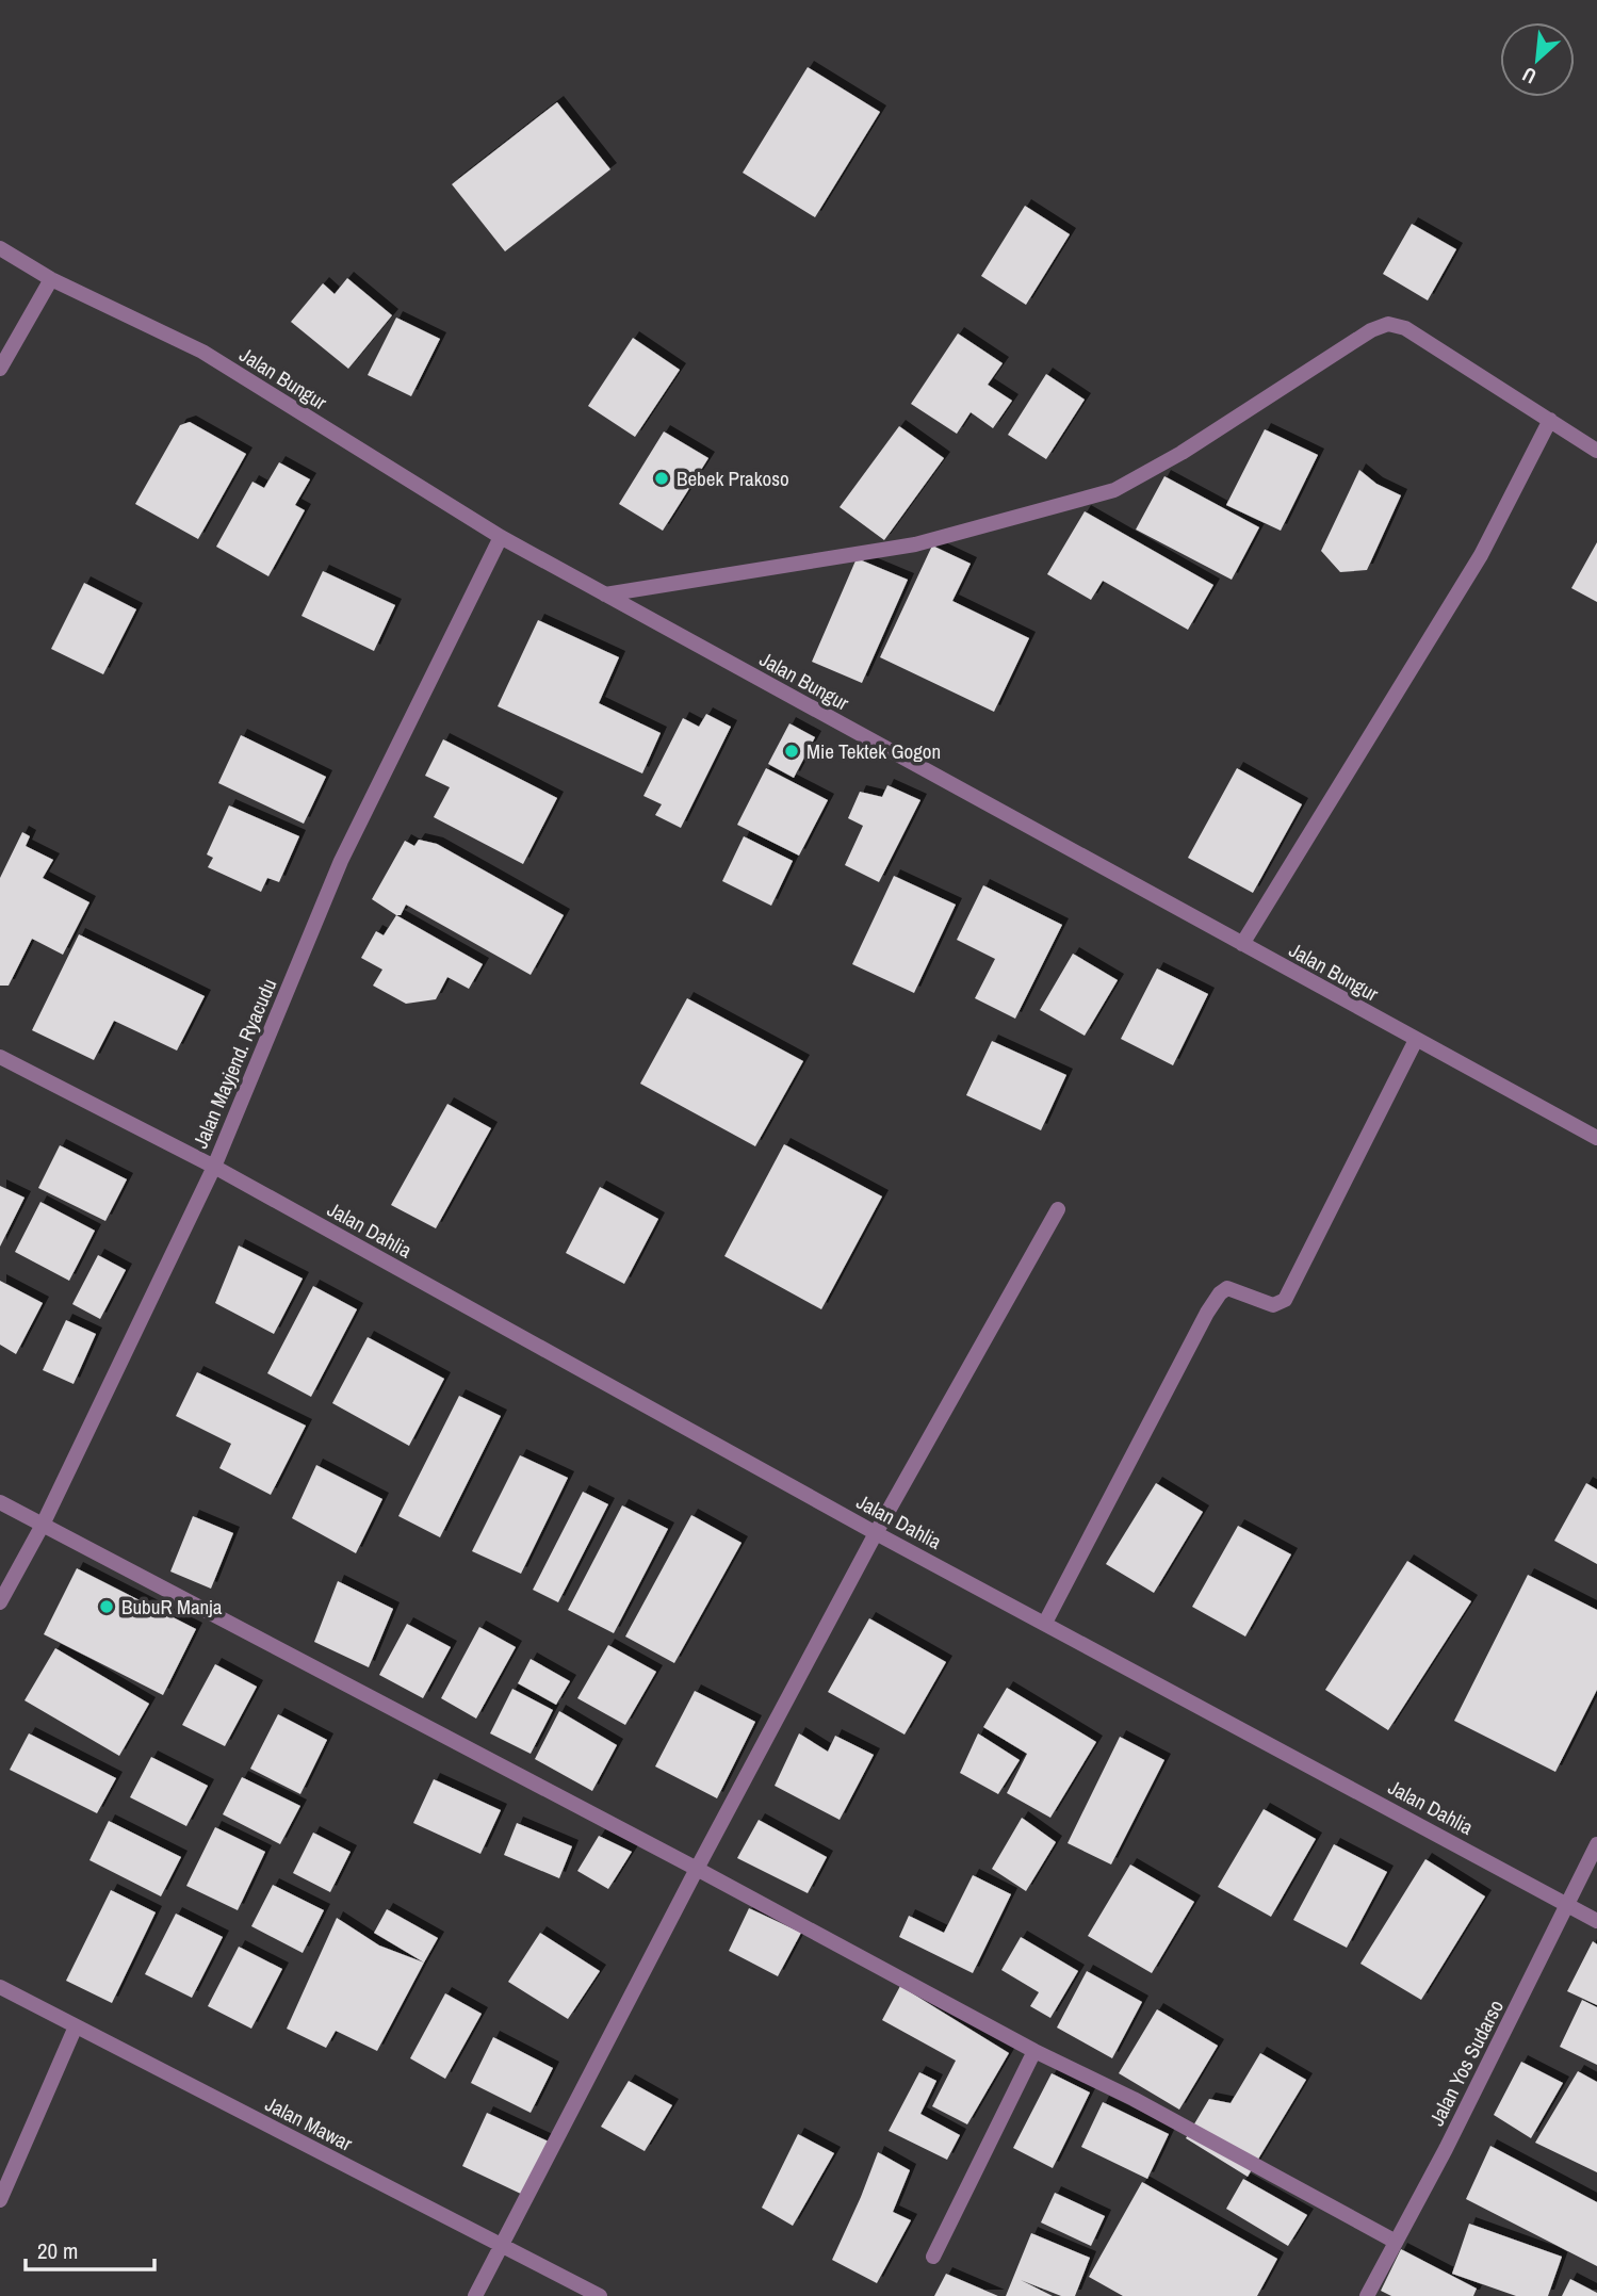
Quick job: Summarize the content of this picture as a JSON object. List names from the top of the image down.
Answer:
{
  "streets": {
    "street": [
      "Jalan Bungur",
      "Jalan Mayjend. Ryacudu",
      "Jalan Dahlia",
      "Jalan Yos Sudarso",
      "Jalan Mawar"
    ]
  },
  "crossings": [
    ["Jalan Bungur", "Jalan Mayjend. Ryacudu"],
    ["Jalan Mayjend. Ryacudu", "Jalan Dahlia"],
    ["Jalan Dahlia", "Jalan Yos Sudarso"]
  ],
  "places": ["Bebek Prakoso", "Mie Tektek Gogon", "BubuR Manja"],
  "scale_bar": "20 m",
  "north": "bottom left"
}
